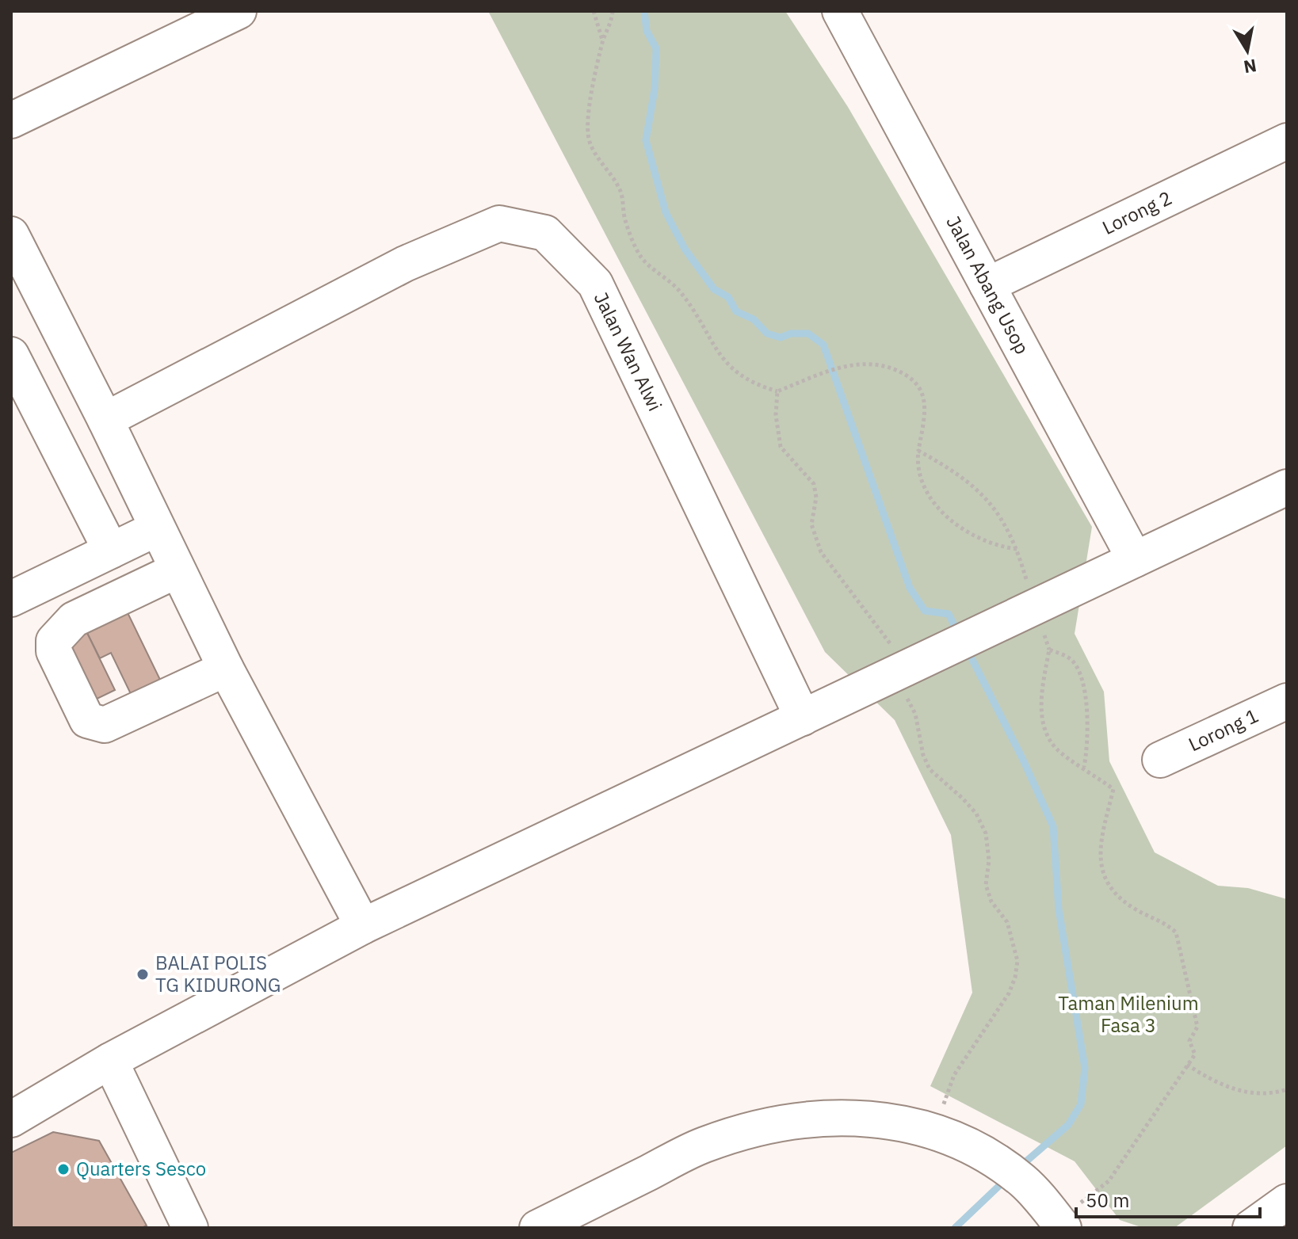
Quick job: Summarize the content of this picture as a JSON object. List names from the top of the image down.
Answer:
{
  "streets": {
    "street": [
      "Lorong 2",
      "Jalan Abang Usop",
      "Jalan Wan Alwi",
      "Lorong 1"
    ]
  },
  "crossings": [
    ["Lorong 2", "Jalan Abang Usop"]
  ],
  "parks": ["Taman Milenium Fasa 3"],
  "places": ["BALAI POLIS TG KIDURONG", "Quarters Sesco"],
  "scale_bar": "50 m",
  "north": "bottom"
}
